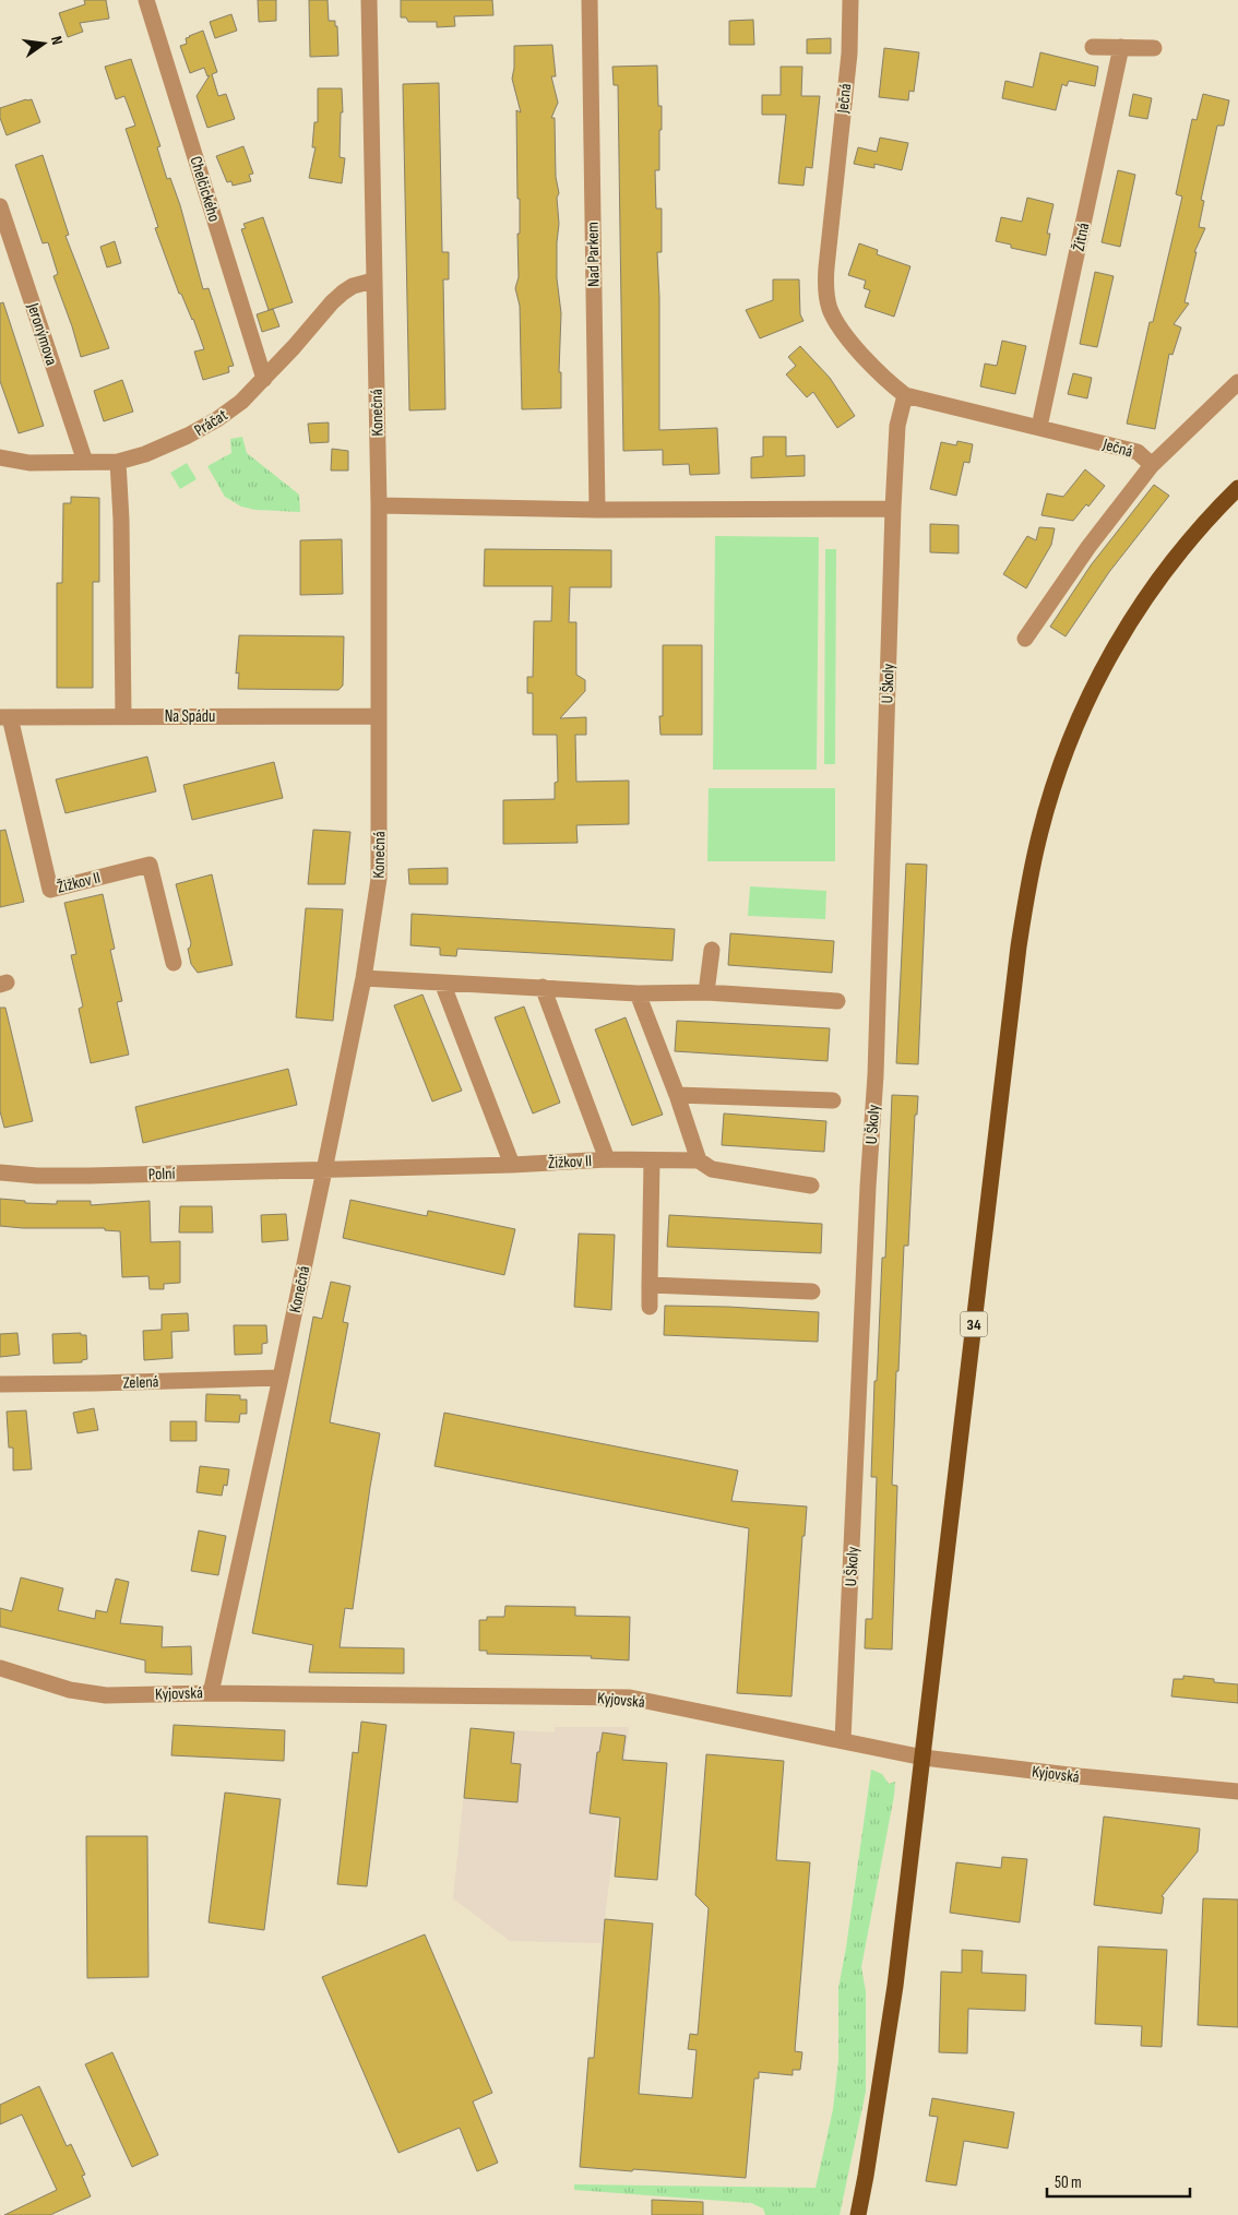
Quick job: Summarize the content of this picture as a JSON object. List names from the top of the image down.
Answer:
{
  "streets": {
    "main road": ["34"],
    "street": [
      "Ječná",
      "Chelčického",
      "Žitná",
      "Nad Parkem",
      "Jeronýmova",
      "Konečná",
      "Práčat",
      "U Školy",
      "Na Spádu",
      "Žižkov II",
      "Polní",
      "Zelená",
      "Kyjovská"
    ]
  },
  "crossings": [
    ["Ječná", "Žitná"],
    ["Chelčického", "Práčat"],
    ["Jeronýmova", "Práčat"],
    ["Konečná", "Práčat"],
    ["Konečná", "Na Spádu"],
    ["Konečná", "Žižkov II"],
    ["Konečná", "Polní"],
    ["Konečná", "Zelená"],
    ["Konečná", "Kyjovská"],
    ["U Školy", "Kyjovská"],
    ["Na Spádu", "Žižkov II"],
    ["Žižkov II", "Polní"],
    ["34", "Kyjovská"]
  ],
  "scale_bar": "50 m",
  "north": "right"
}
